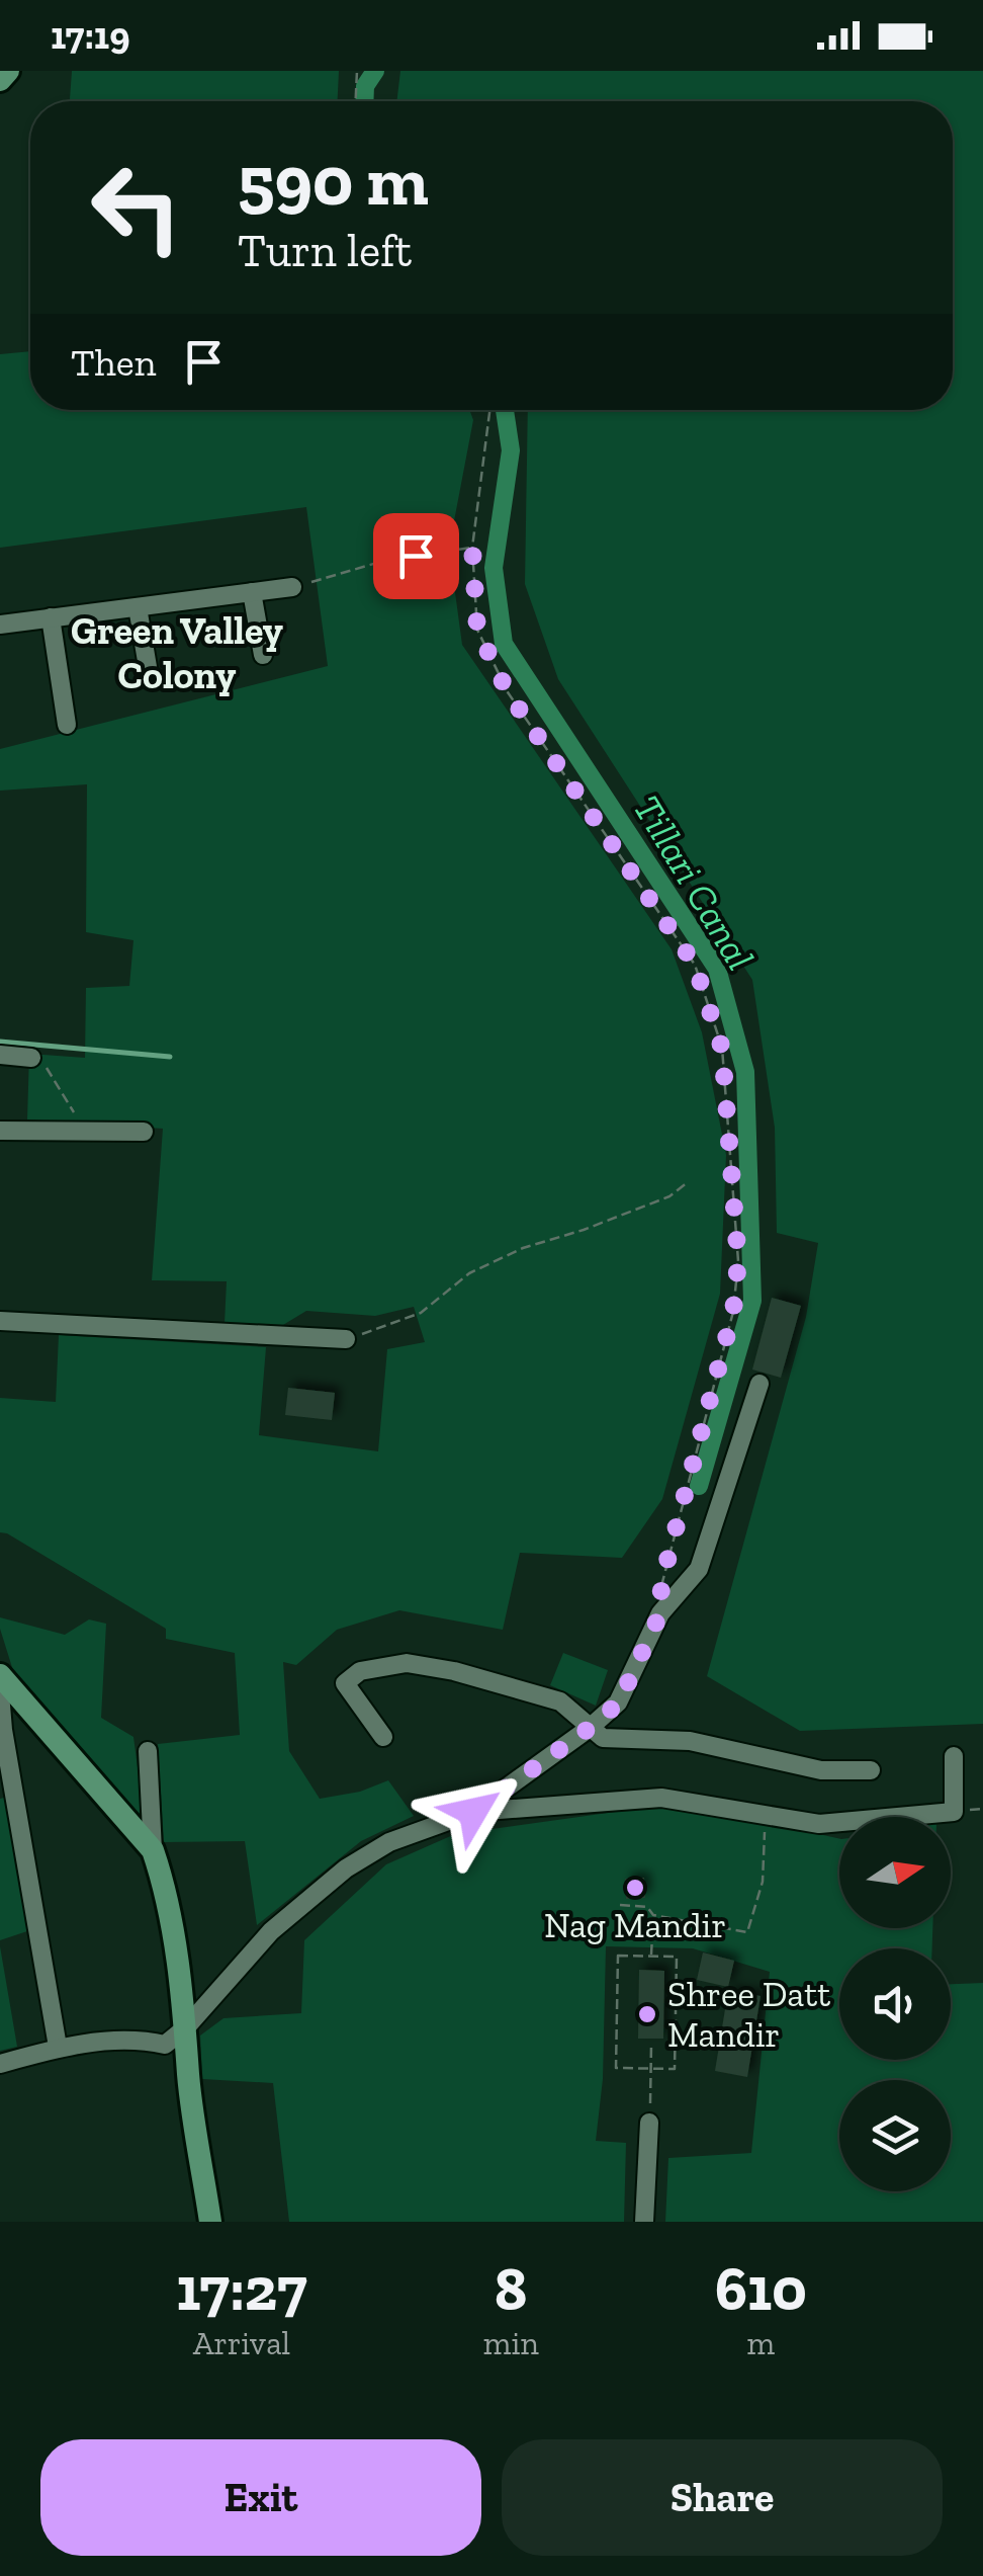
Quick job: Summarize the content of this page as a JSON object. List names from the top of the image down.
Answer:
{
  "districts": ["Green Valley Colony"],
  "water": ["Tillari Canal"],
  "places": ["Nag Mandir", "Shree Datt Mandir"],
  "north": "right",
  "page": {
    "status": "17:19",
    "turn": ["590 m", "Turn left"],
    "then": "Then",
    "eta": [
      "17:27",
      "Arrival",
      "8",
      "min",
      "610",
      "m"
    ],
    "buttons": ["Exit", "Share"]
  }
}
